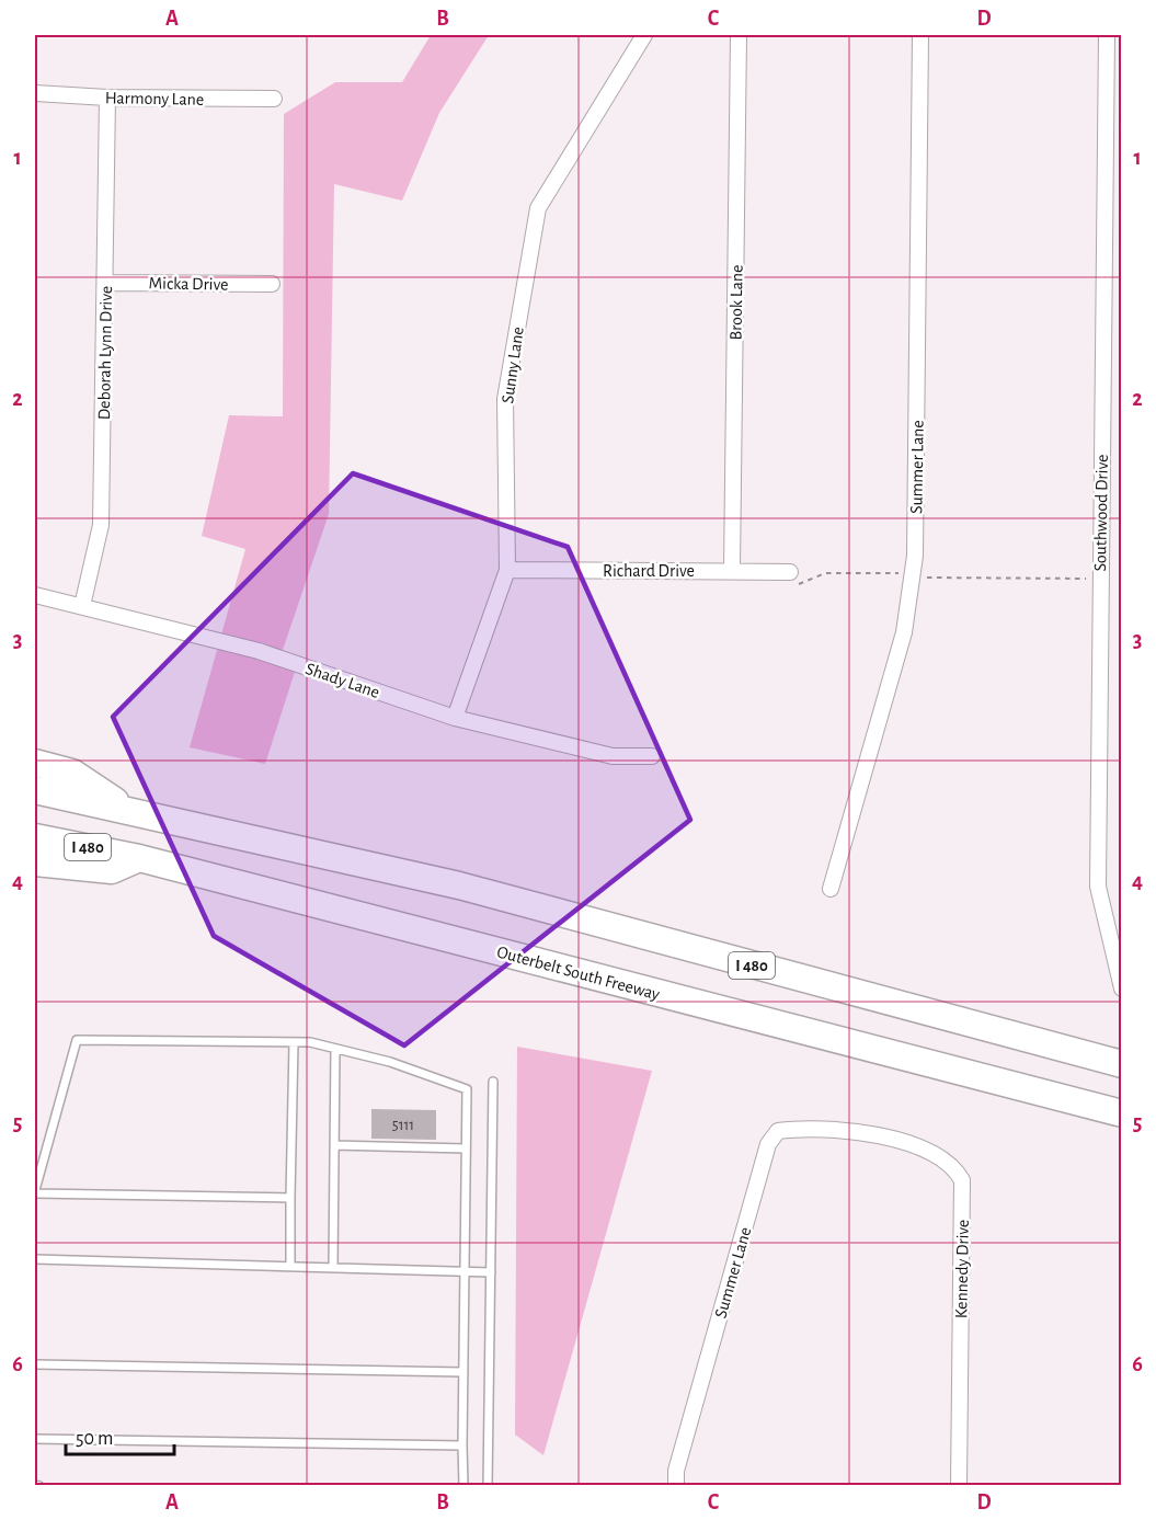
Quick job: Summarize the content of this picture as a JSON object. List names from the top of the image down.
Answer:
{
  "streets": {
    "highway": ["I 480", "Outerbelt South Freeway"],
    "street": [
      "Harmony Lane",
      "Micka Drive",
      "Brook Lane",
      "Deborah Lynn Drive",
      "Sunny Lane",
      "Summer Lane",
      "Southwood Drive",
      "Richard Drive",
      "Shady Lane",
      "Kennedy Drive"
    ]
  },
  "crossings": [
    ["Harmony Lane", "Deborah Lynn Drive"],
    ["Micka Drive", "Deborah Lynn Drive"],
    ["Brook Lane", "Richard Drive"],
    ["Deborah Lynn Drive", "Shady Lane"],
    ["Sunny Lane", "Richard Drive"],
    ["Sunny Lane", "Shady Lane"],
    ["Summer Lane", "Kennedy Drive"]
  ],
  "house_numbers": ["5111"],
  "scale_bar": "50 m",
  "grid": {
    "columns": [
      "A",
      "B",
      "C",
      "D"
    ],
    "rows": [
      "1",
      "2",
      "3",
      "4",
      "5",
      "6"
    ]
  }
}
